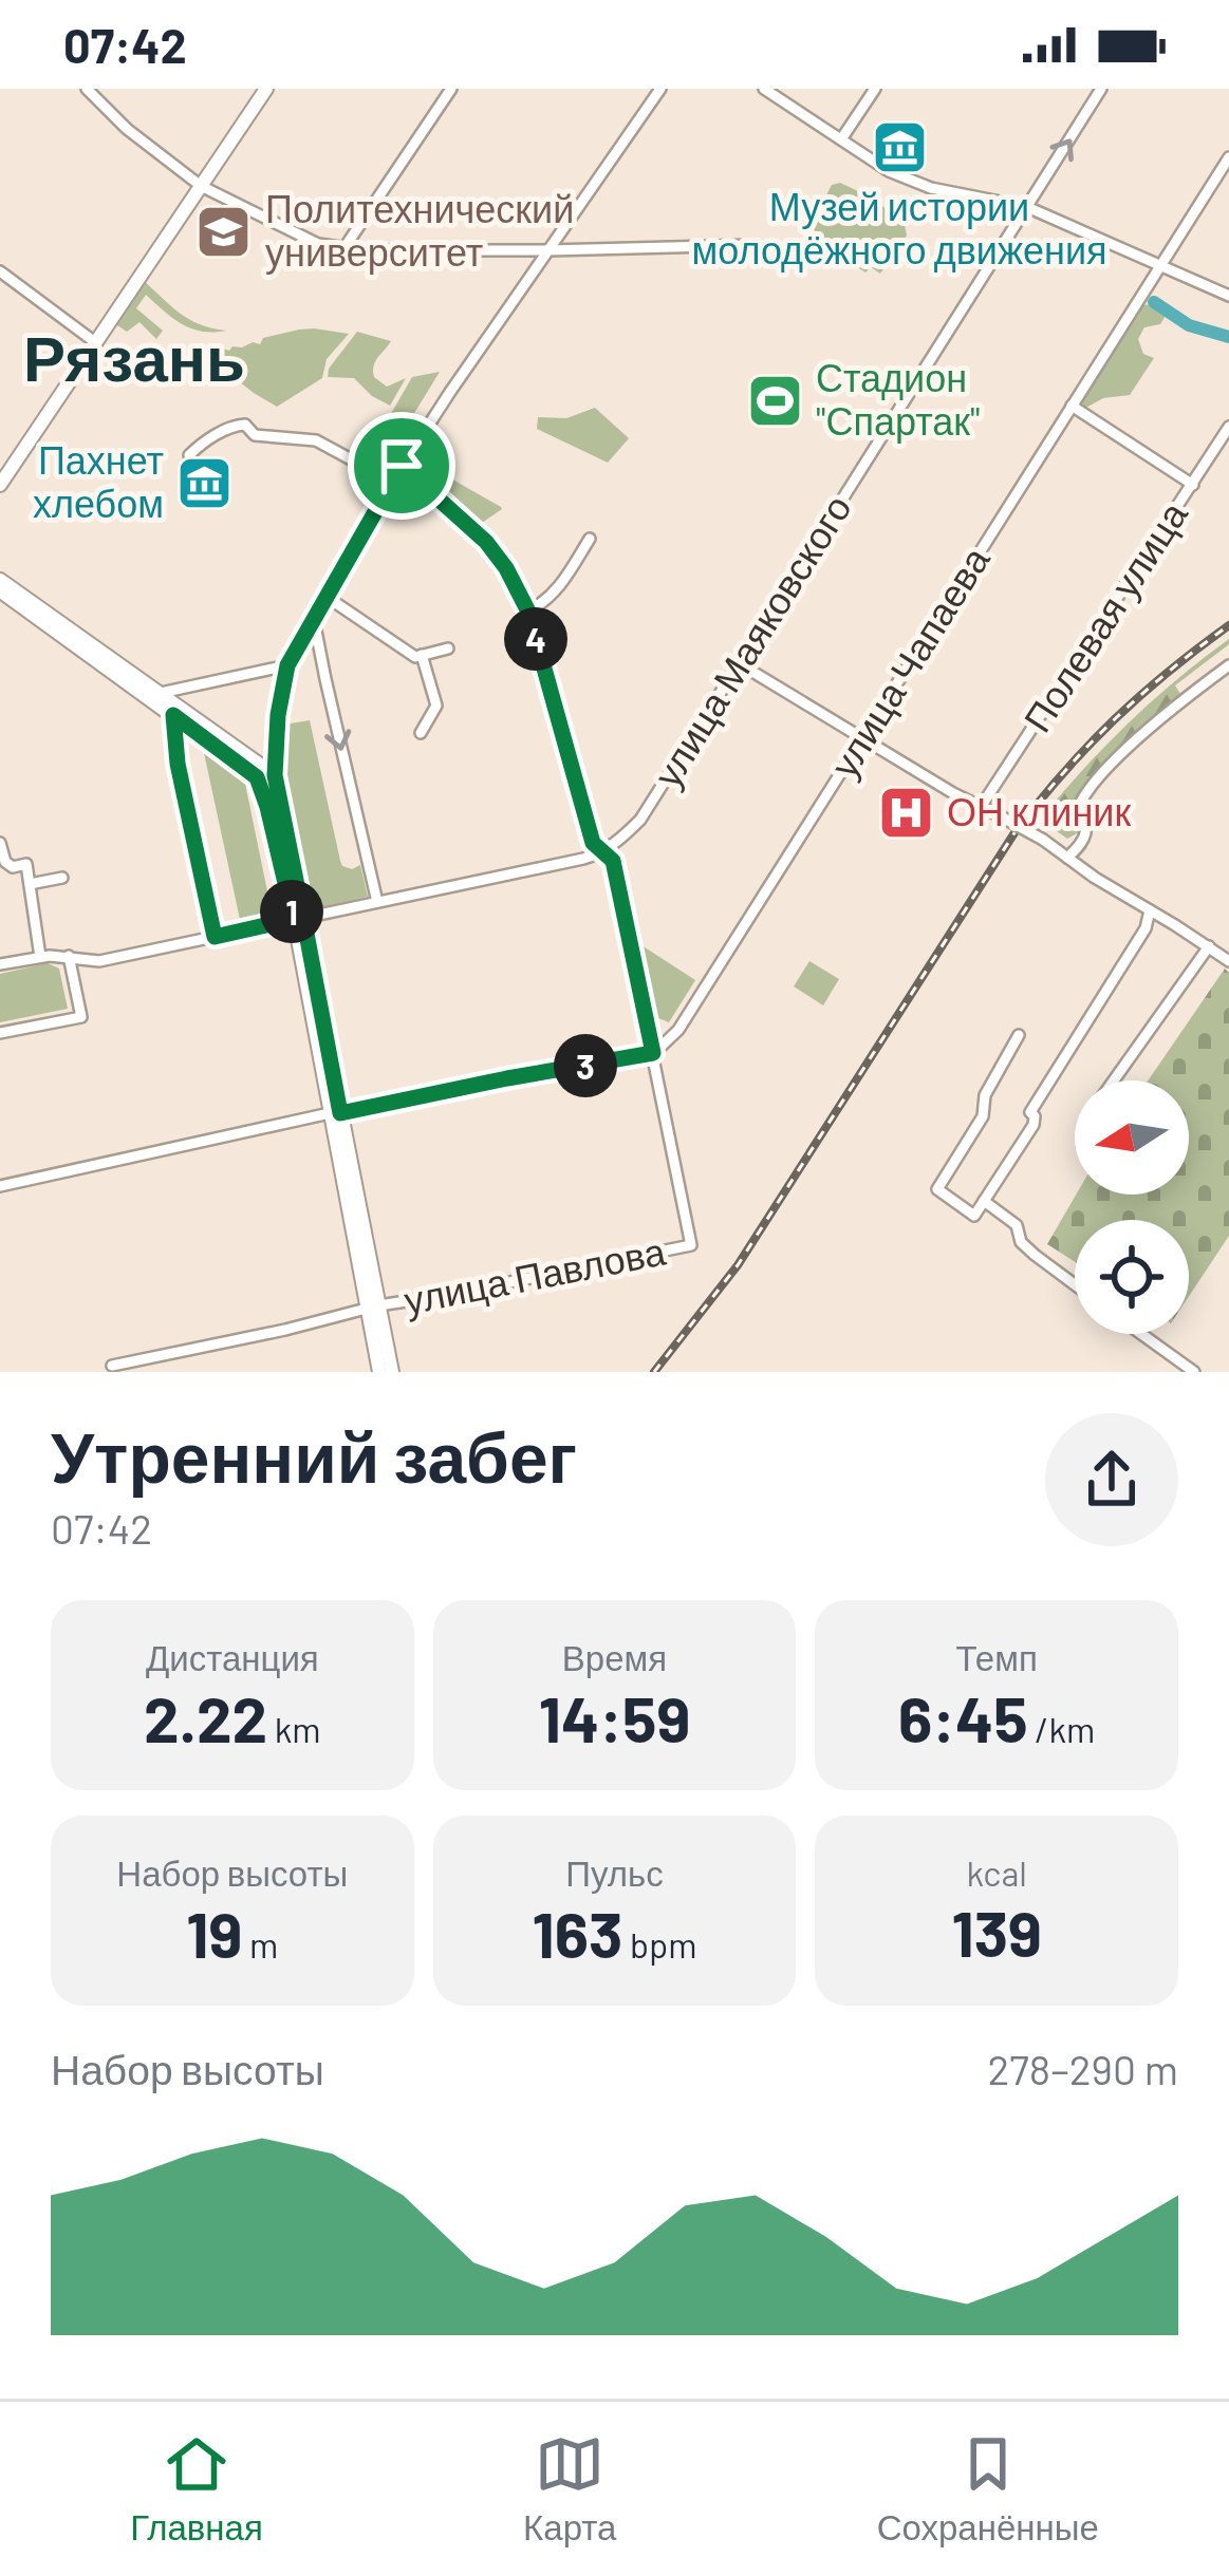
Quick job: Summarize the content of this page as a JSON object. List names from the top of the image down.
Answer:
{
  "streets": {
    "street": [
      "Полевая улица",
      "улица Маяковского",
      "улица Чапаева",
      "улица Павлова"
    ]
  },
  "crossings": [
    ["улица Чапаева", "улица Павлова"]
  ],
  "districts": ["Рязань"],
  "places": {
    "museum": ["Музей истории молодёжного движения", "Пахнет хлебом"],
    "school or university": ["Политехнический университет"],
    "sports": ["Стадион \"Спартак\""],
    "hospital": ["ОН клиник"]
  },
  "north": "left",
  "page": {
    "status": "07:42",
    "pins": ["4", "1", "3"],
    "heading": ["Утренний забег", "07:42"],
    "stats": [
      ["Дистанция", "2.22 km"],
      ["Время", "14:59"],
      ["Темп", "6:45 /km"],
      ["Набор высоты", "19 m"],
      ["Пульс", "163 bpm"],
      ["kcal", "139"]
    ],
    "chart": ["Набор высоты", "278–290 m"],
    "tabs": ["Главная", "Карта", "Сохранённые"]
  }
}
